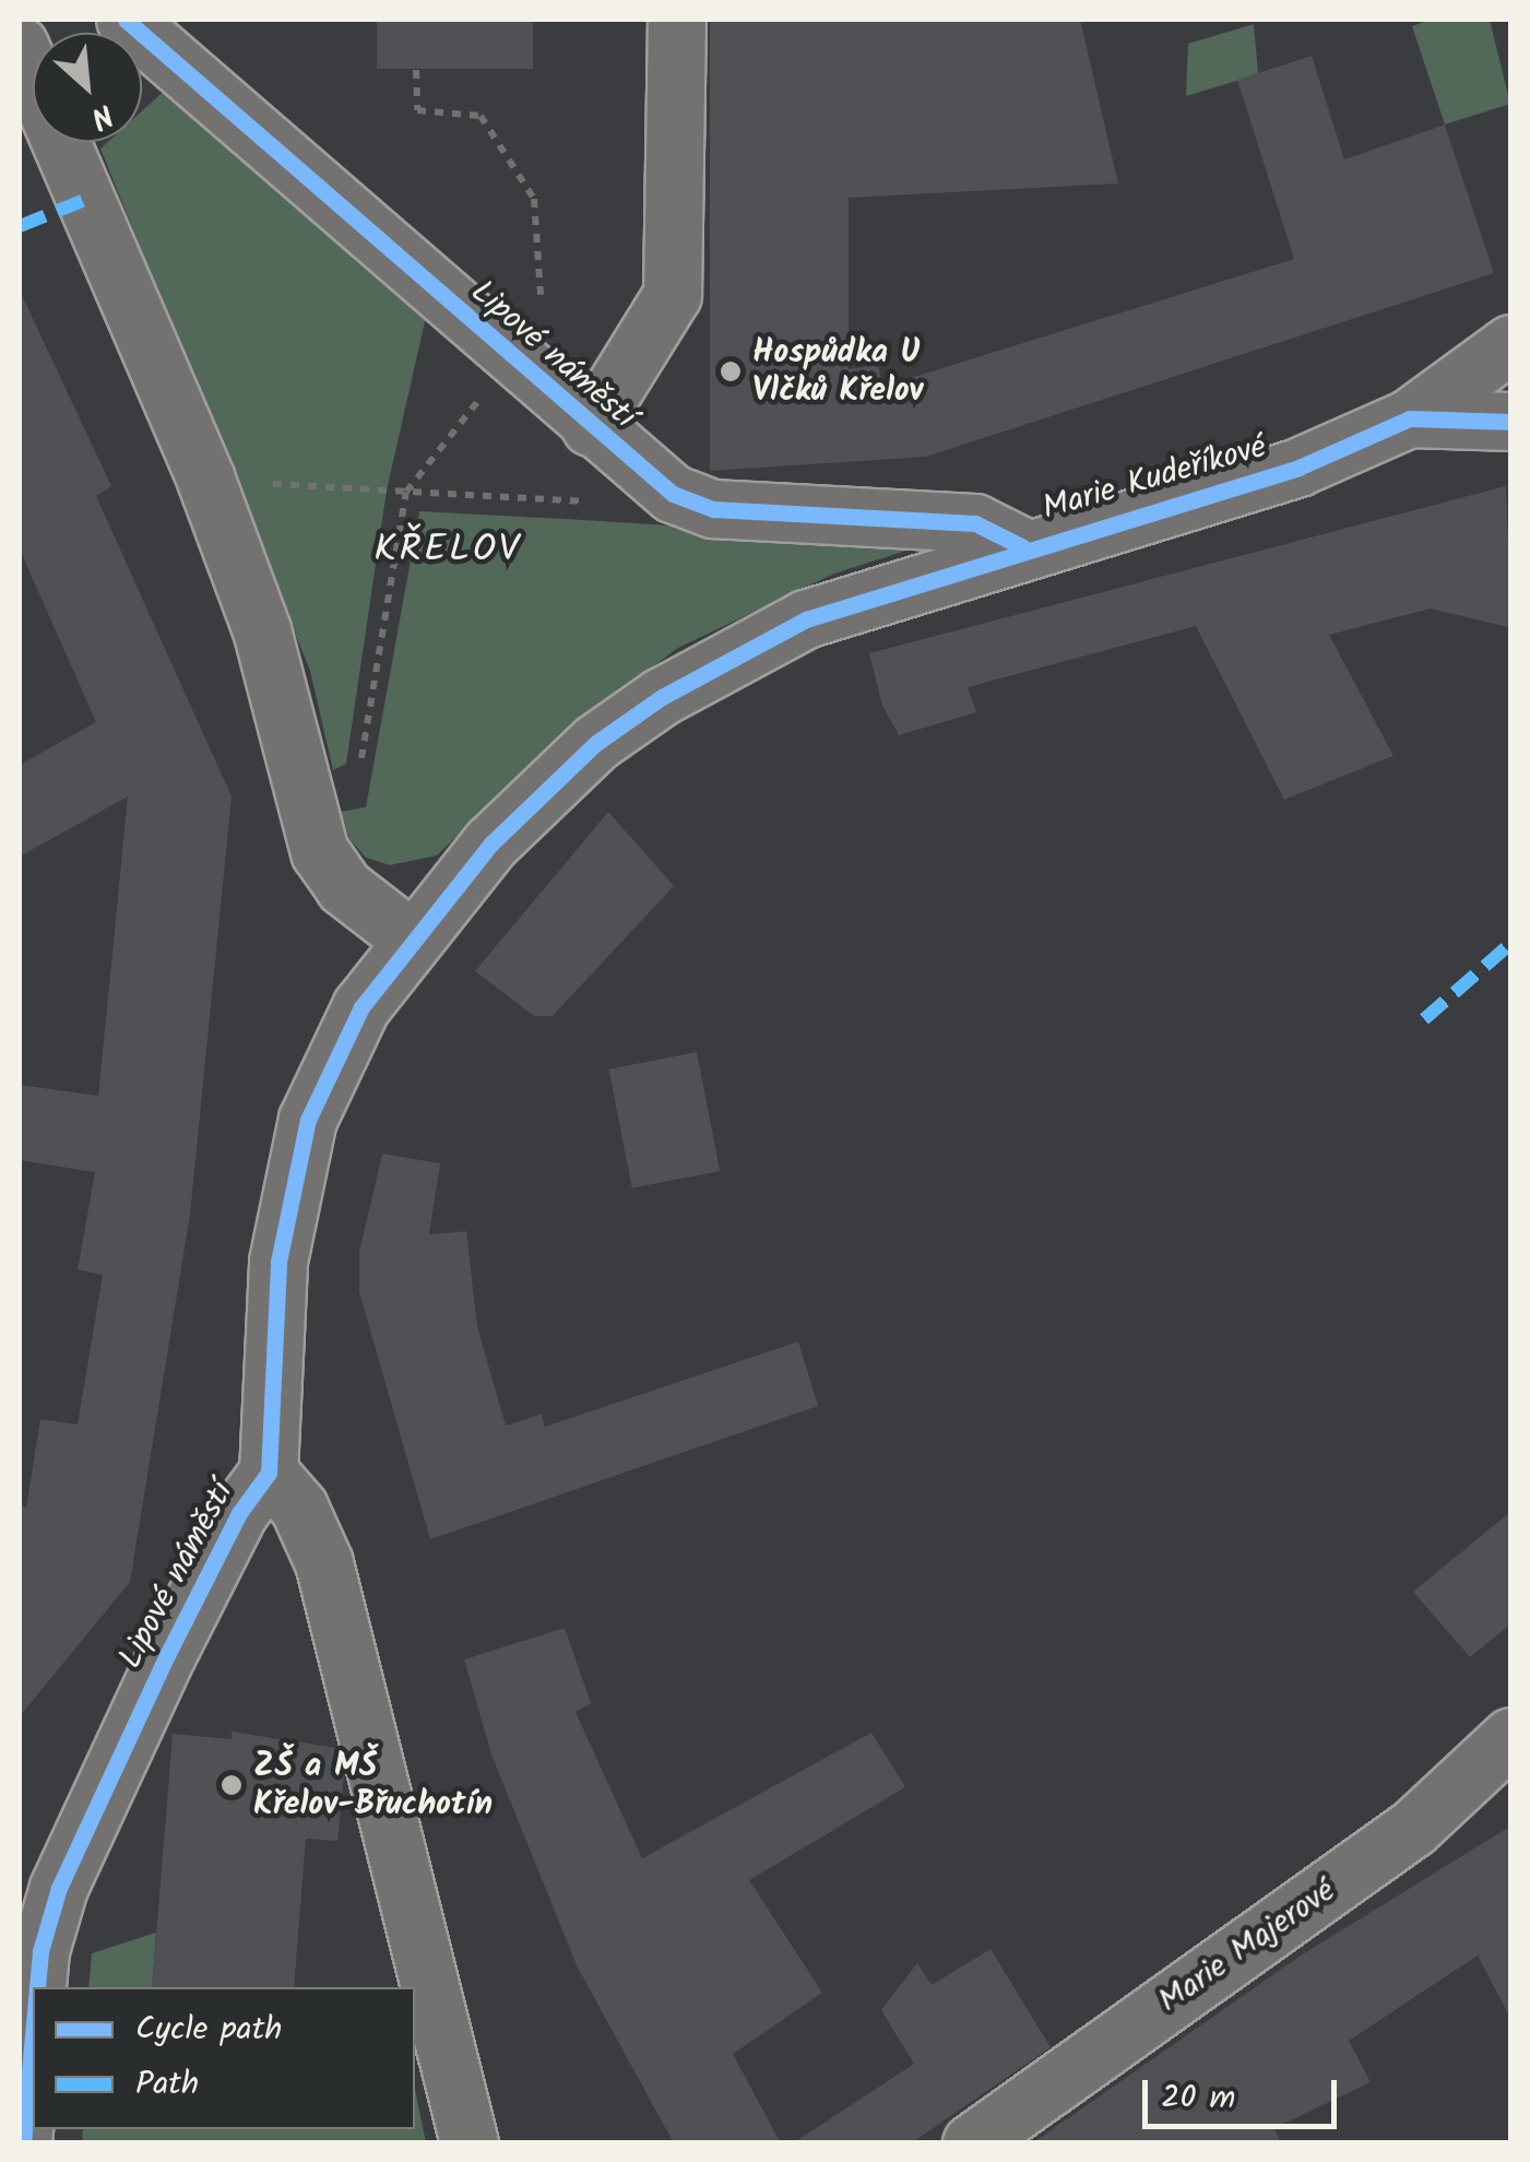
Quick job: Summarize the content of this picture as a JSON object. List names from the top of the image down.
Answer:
{
  "streets": {
    "street": ["Lipové náměstí", "Marie Kudeříkové", "Marie Majerové"]
  },
  "crossings": [
    ["Lipové náměstí", "Marie Kudeříkové"]
  ],
  "districts": ["KŘELOV"],
  "places": ["Hospůdka U Vlčků Křelov", "ZŠ a MŠ Křelov-Břuchotín"],
  "legend": ["Cycle path", "Path"],
  "scale_bar": "20 m",
  "north": "bottom right"
}
